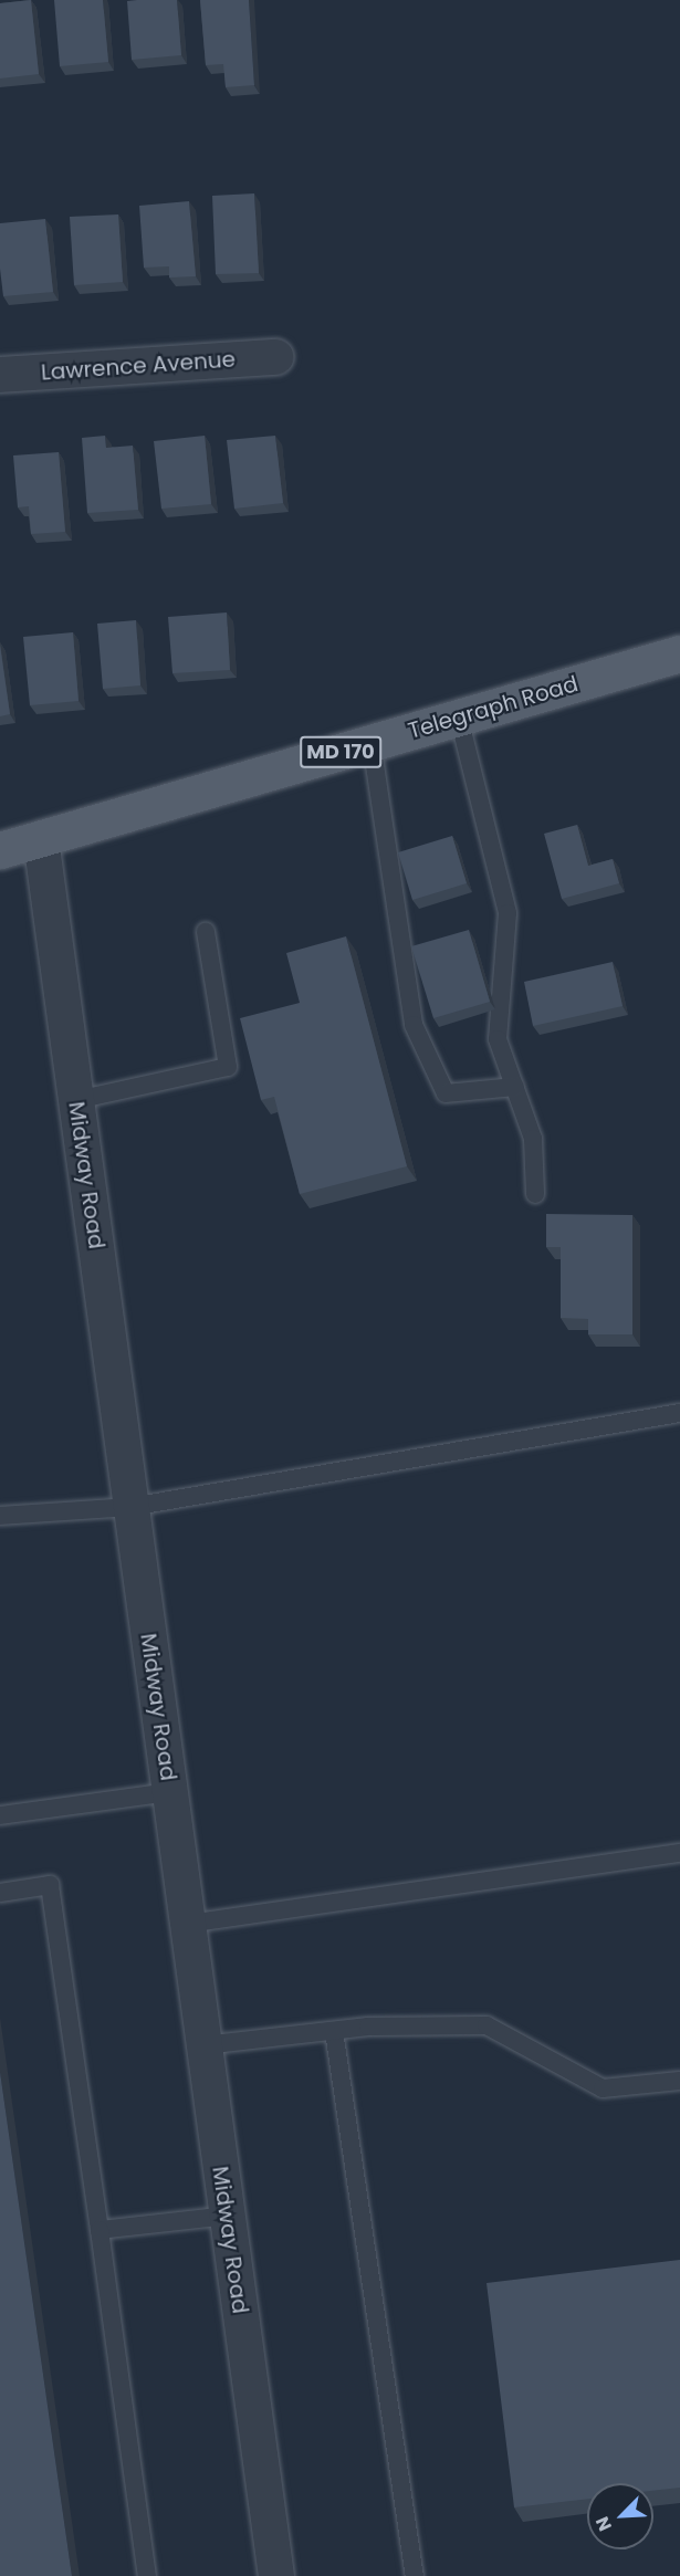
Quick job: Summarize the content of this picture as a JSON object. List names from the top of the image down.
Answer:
{
  "streets": {
    "main road": ["Telegraph Road", "MD 170"],
    "street": ["Lawrence Avenue", "Midway Road"]
  },
  "crossings": [
    ["Telegraph Road", "Midway Road"]
  ],
  "north": "bottom left"
}
